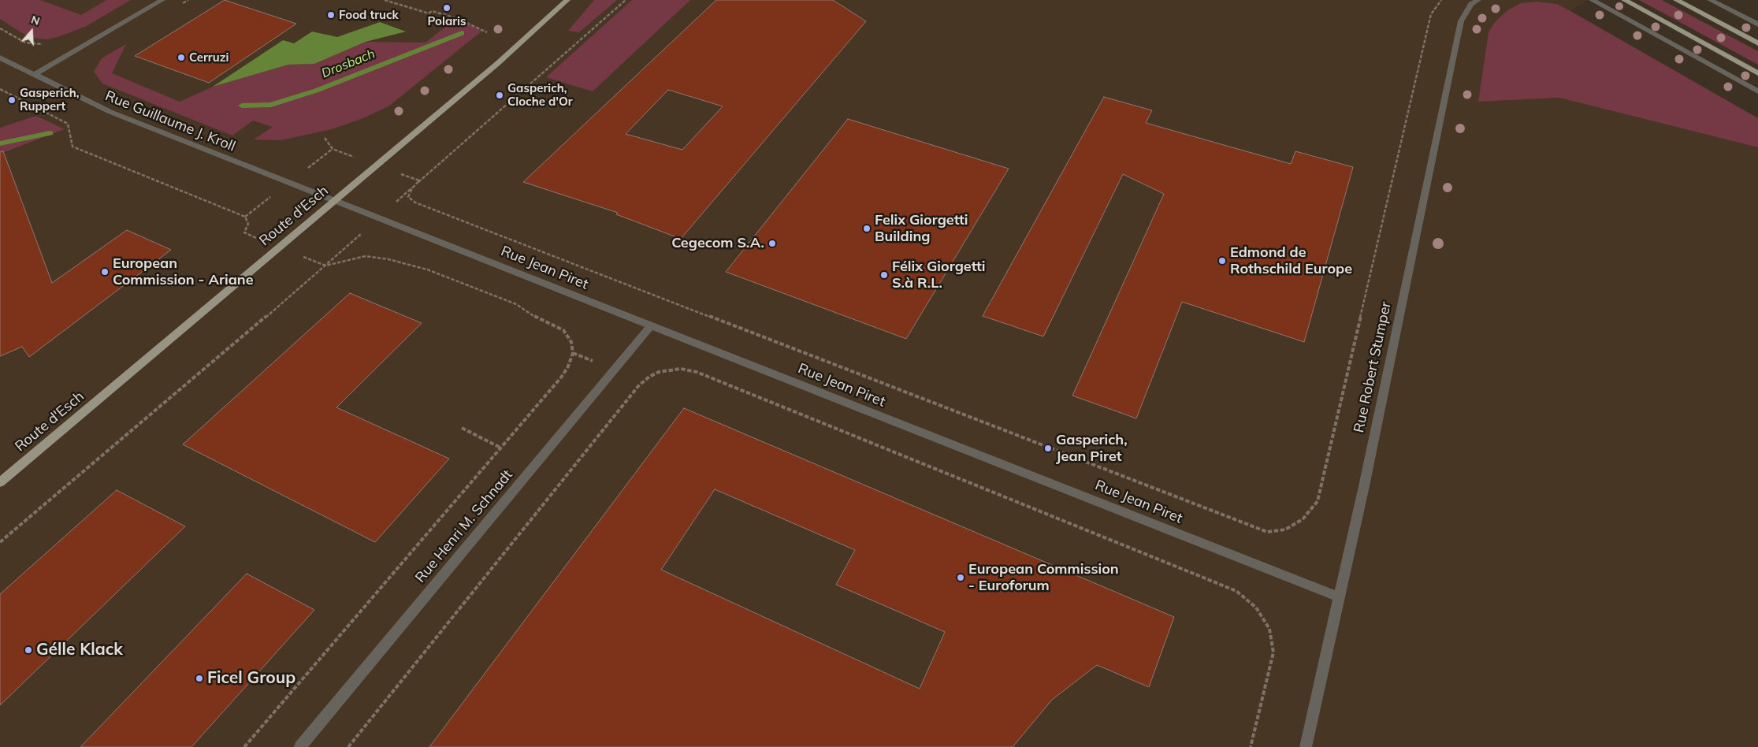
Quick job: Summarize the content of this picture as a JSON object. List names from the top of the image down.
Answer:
{
  "streets": {
    "main road": ["Route d'Esch"],
    "street": [
      "Rue Guillaume J. Kroll",
      "Rue Jean Piret",
      "Rue Robert Stumper",
      "Rue Henri M. Schnadt"
    ]
  },
  "crossings": [
    ["Rue Guillaume J. Kroll", "Route d'Esch"],
    ["Rue Guillaume J. Kroll", "Rue Jean Piret"],
    ["Route d'Esch", "Rue Jean Piret"],
    ["Rue Jean Piret", "Rue Robert Stumper"],
    ["Rue Jean Piret", "Rue Henri M. Schnadt"]
  ],
  "water": ["Drosbach"],
  "places": [
    "Polaris",
    "Food truck",
    "Cerruzi",
    "Gasperich, Cloche d'Or",
    "Gasperich, Ruppert",
    "Felix Giorgetti Building",
    "Cegecom S.A.",
    "Edmond de Rothschild Europe",
    "European Commission - Ariane",
    "Félix Giorgetti S.à R.L.",
    "Gasperich, Jean Piret",
    "European Commission - Euroforum",
    "Gélle Klack",
    "Ficel Group"
  ],
  "north": "top"
}
